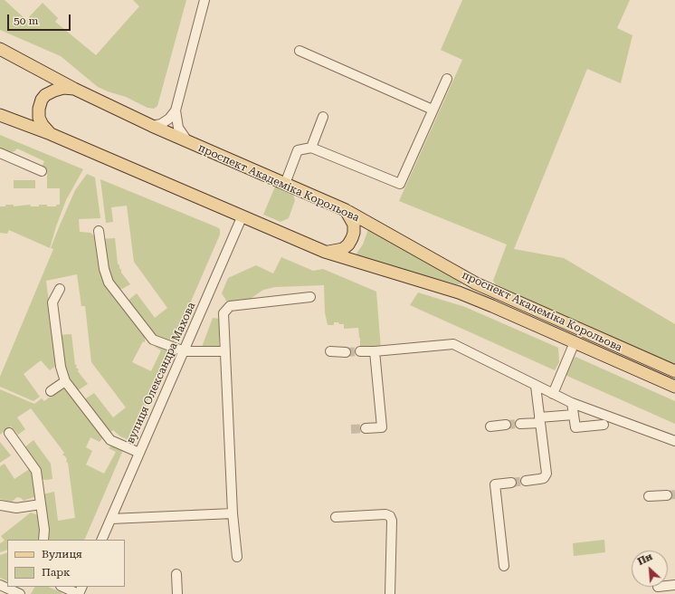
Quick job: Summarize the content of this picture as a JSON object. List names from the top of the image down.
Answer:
{
  "streets": {
    "main road": ["проспект Академіка Корольова"],
    "street": ["вулиця Олександра Махова"]
  },
  "crossings": [
    ["проспект Академіка Корольова", "вулиця Олександра Махова"]
  ],
  "legend": ["Вулиця", "Парк"],
  "scale_bar": "50 m",
  "north": "top left"
}
